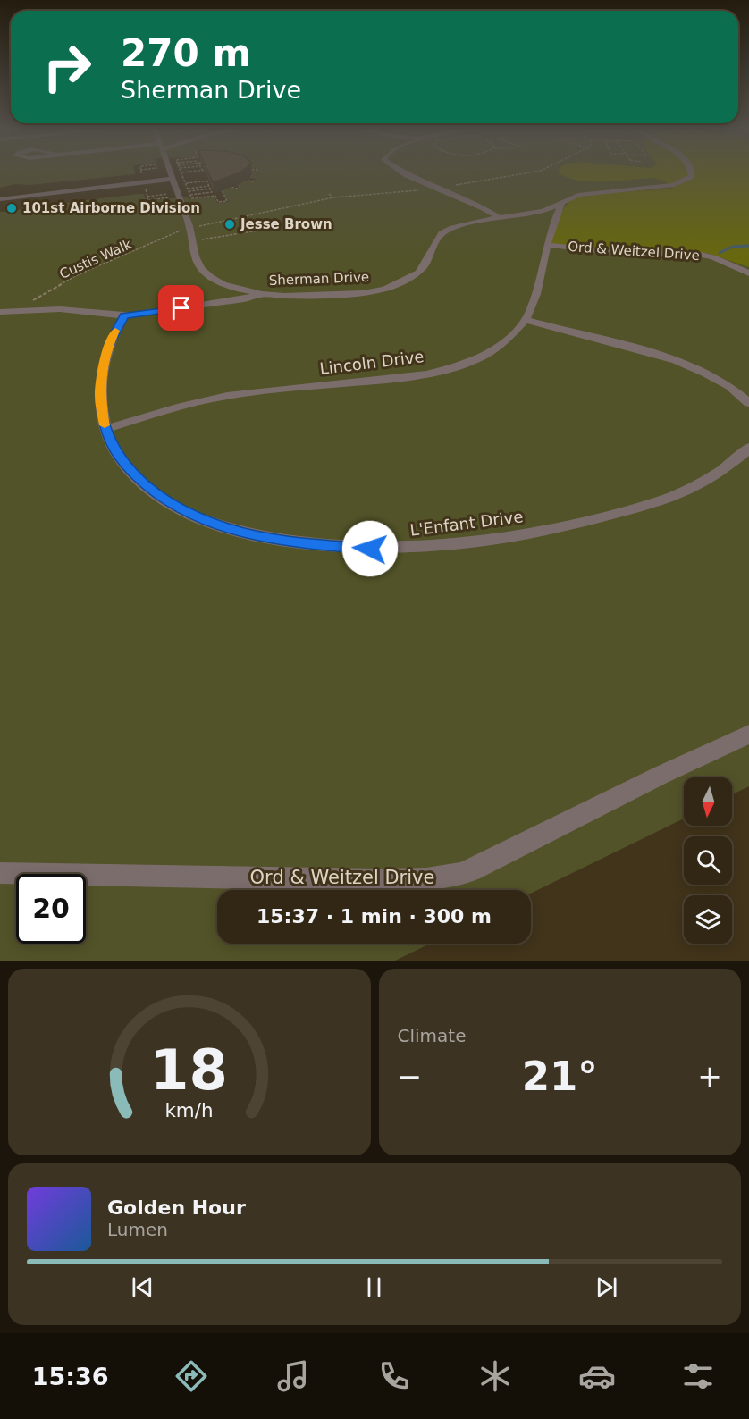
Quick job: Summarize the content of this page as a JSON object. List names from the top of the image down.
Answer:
{
  "streets": {
    "street": [
      "Ord & Weitzel Drive",
      "Sherman Drive",
      "Lincoln Drive",
      "L'Enfant Drive"
    ],
    "path": ["Custis Walk"]
  },
  "crossings": [
    ["Ord & Weitzel Drive", "Lincoln Drive"],
    ["Sherman Drive", "Lincoln Drive"],
    ["Sherman Drive", "L'Enfant Drive"],
    ["Lincoln Drive", "L'Enfant Drive"]
  ],
  "places": ["101st Airborne Division", "Jesse Brown"],
  "north": "bottom",
  "page": {
    "turn": ["270 m", "Sherman Drive"],
    "limit": "20",
    "trip": "15:37 · 1 min · 300 m",
    "tile": "Climate",
    "heat": ["−", "21°", "+"],
    "song": ["Golden Hour", "Lumen"],
    "tabs": "15:36",
    "gauge": ["18", "km/h"]
  }
}
